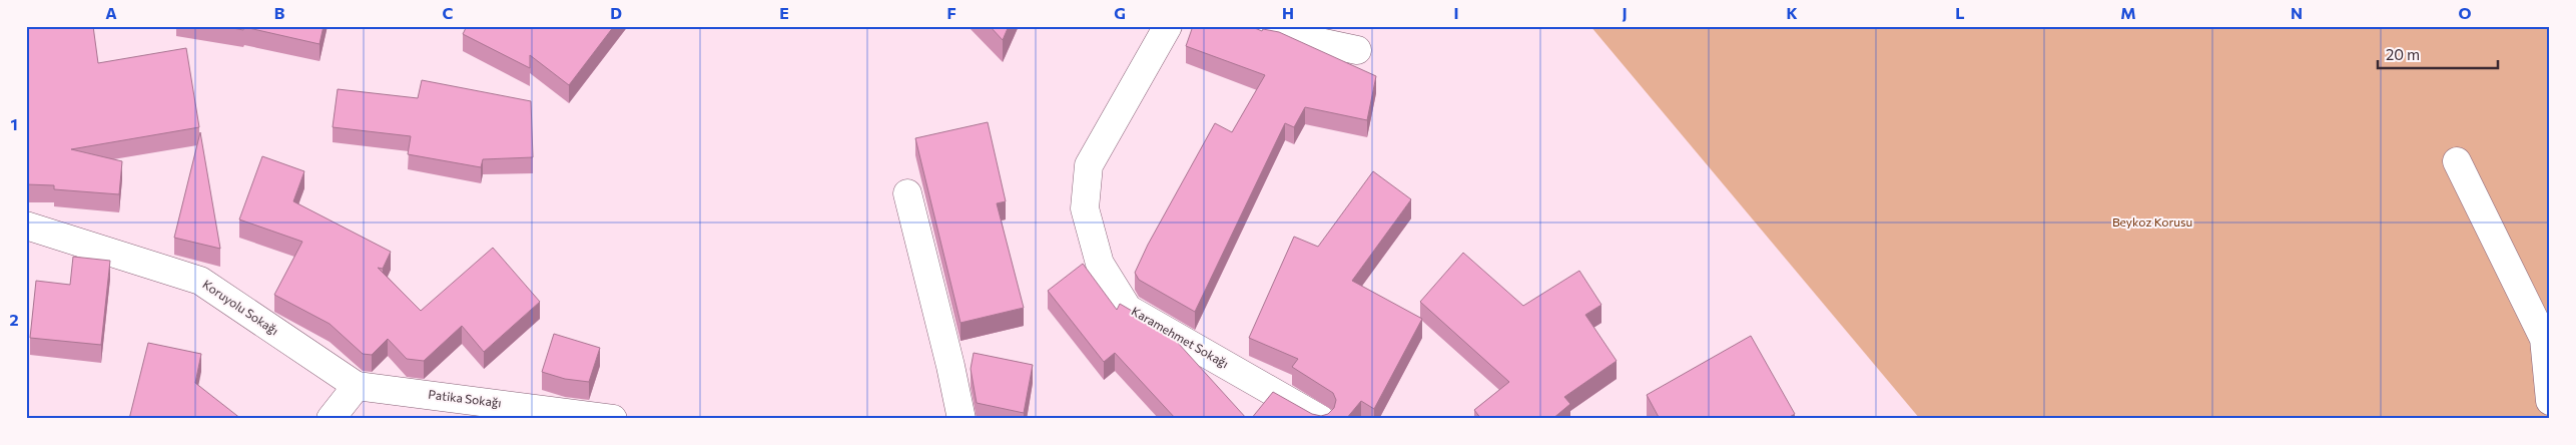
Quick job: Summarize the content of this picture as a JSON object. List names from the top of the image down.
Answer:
{
  "streets": {
    "street": ["Koruyolu Sokağı", "Karamehmet Sokağı", "Patika Sokağı"]
  },
  "crossings": [
    ["Koruyolu Sokağı", "Patika Sokağı"]
  ],
  "parks": ["Beykoz Korusu"],
  "scale_bar": "20 m",
  "grid": {
    "columns": [
      "A",
      "B",
      "C",
      "D",
      "E",
      "F",
      "G",
      "H",
      "I",
      "J",
      "K",
      "L",
      "M",
      "N",
      "O"
    ],
    "rows": ["1", "2"]
  }
}
